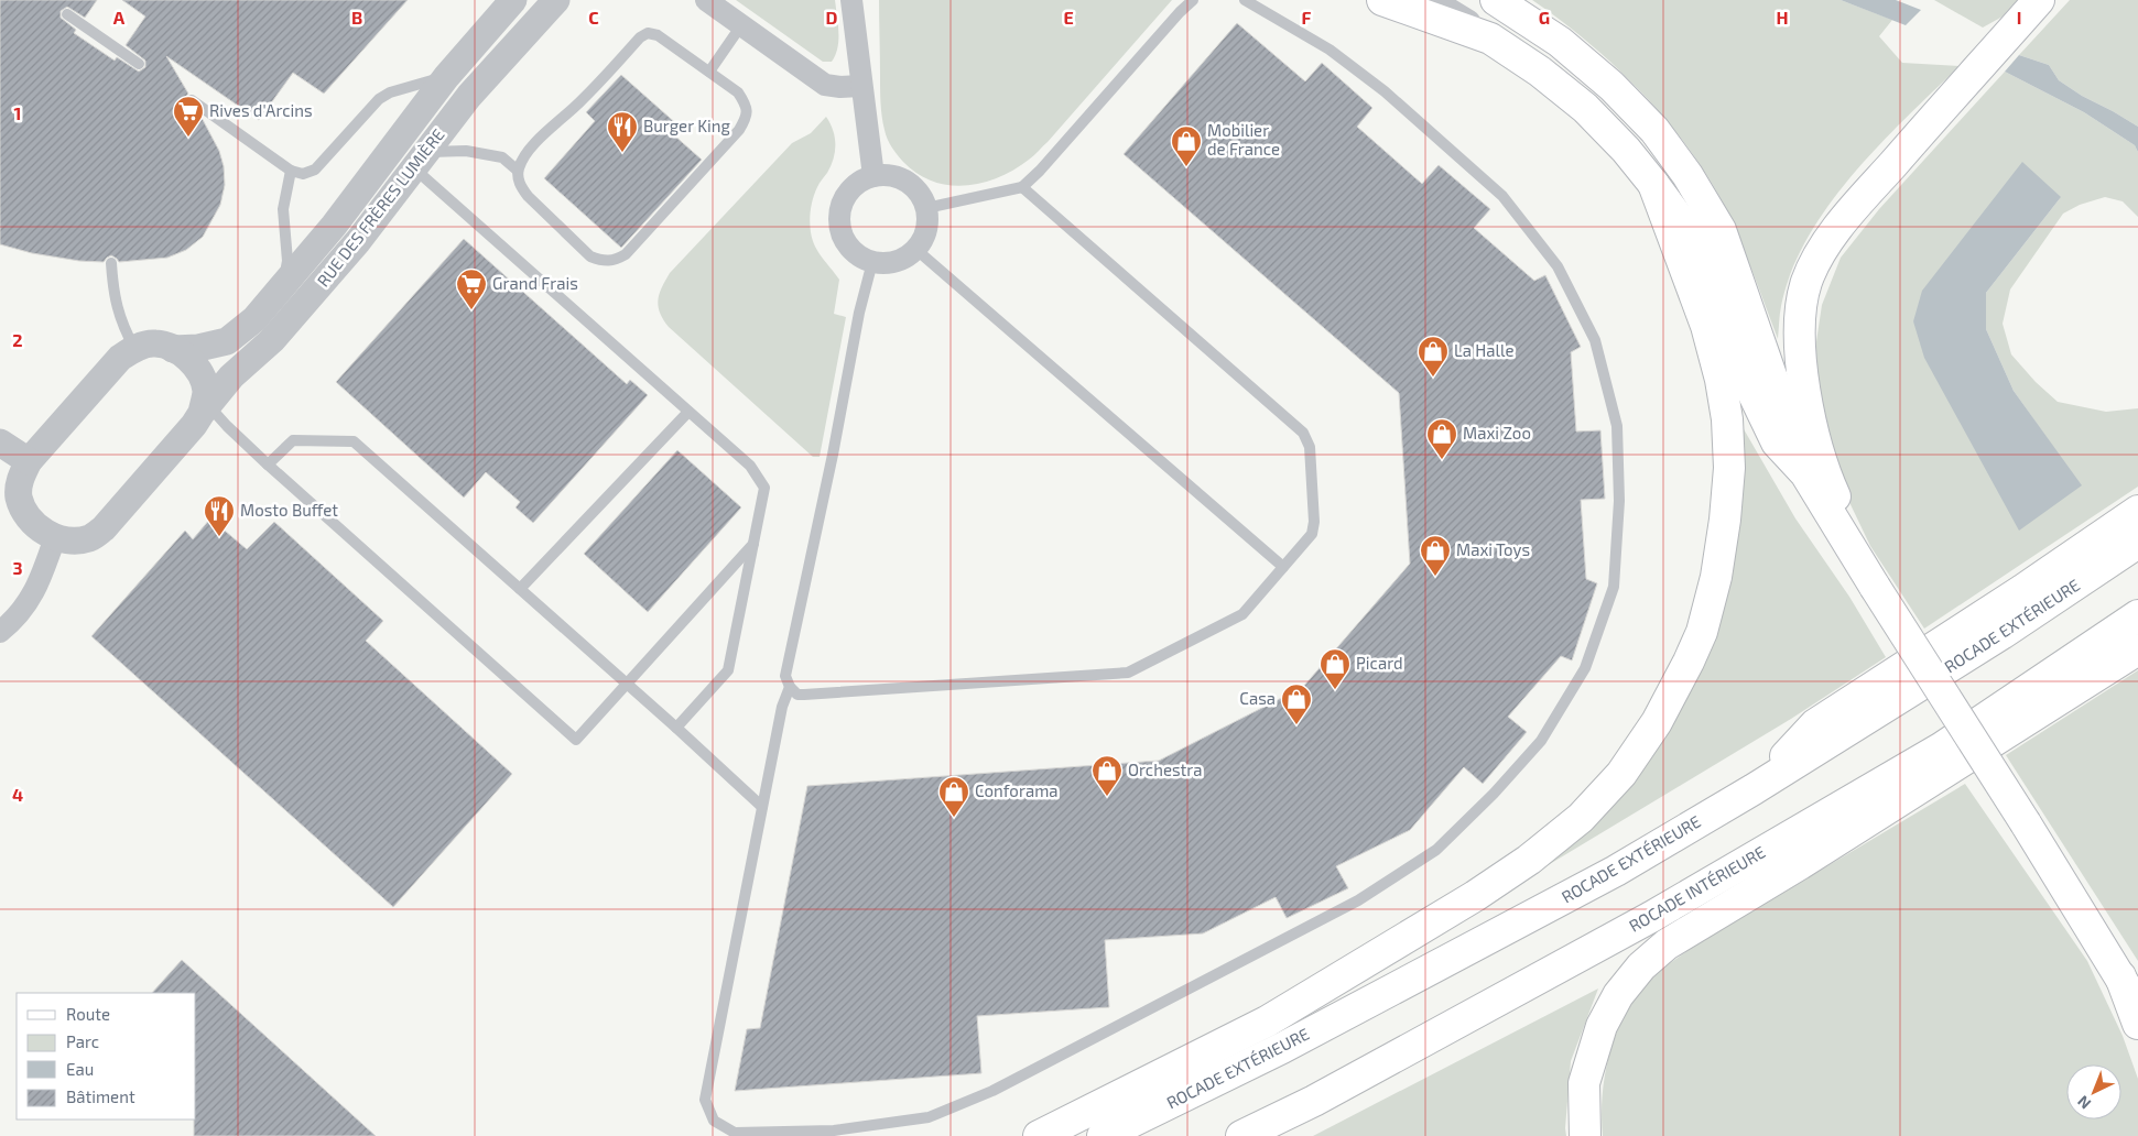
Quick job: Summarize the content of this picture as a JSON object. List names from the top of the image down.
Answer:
{
  "streets": {
    "main road": ["ROCADE EXTÉRIEURE", "ROCADE INTÉRIEURE"],
    "street": ["RUE DES FRÈRES LUMIÈRE"]
  },
  "places": {
    "supermarket": ["Rives d'Arcins", "Grand Frais"],
    "restaurant": ["Burger King", "Mosto Buffet"],
    "shop": [
      "Mobilier de France",
      "La Halle",
      "Maxi Zoo",
      "Maxi Toys",
      "Picard",
      "Casa",
      "Orchestra",
      "Conforama"
    ]
  },
  "legend": [
    "Route",
    "Parc",
    "Eau",
    "Bâtiment"
  ],
  "north": "bottom left",
  "grid": {
    "columns": [
      "A",
      "B",
      "C",
      "D",
      "E",
      "F",
      "G",
      "H",
      "I"
    ],
    "rows": [
      "1",
      "2",
      "3",
      "4"
    ]
  }
}
